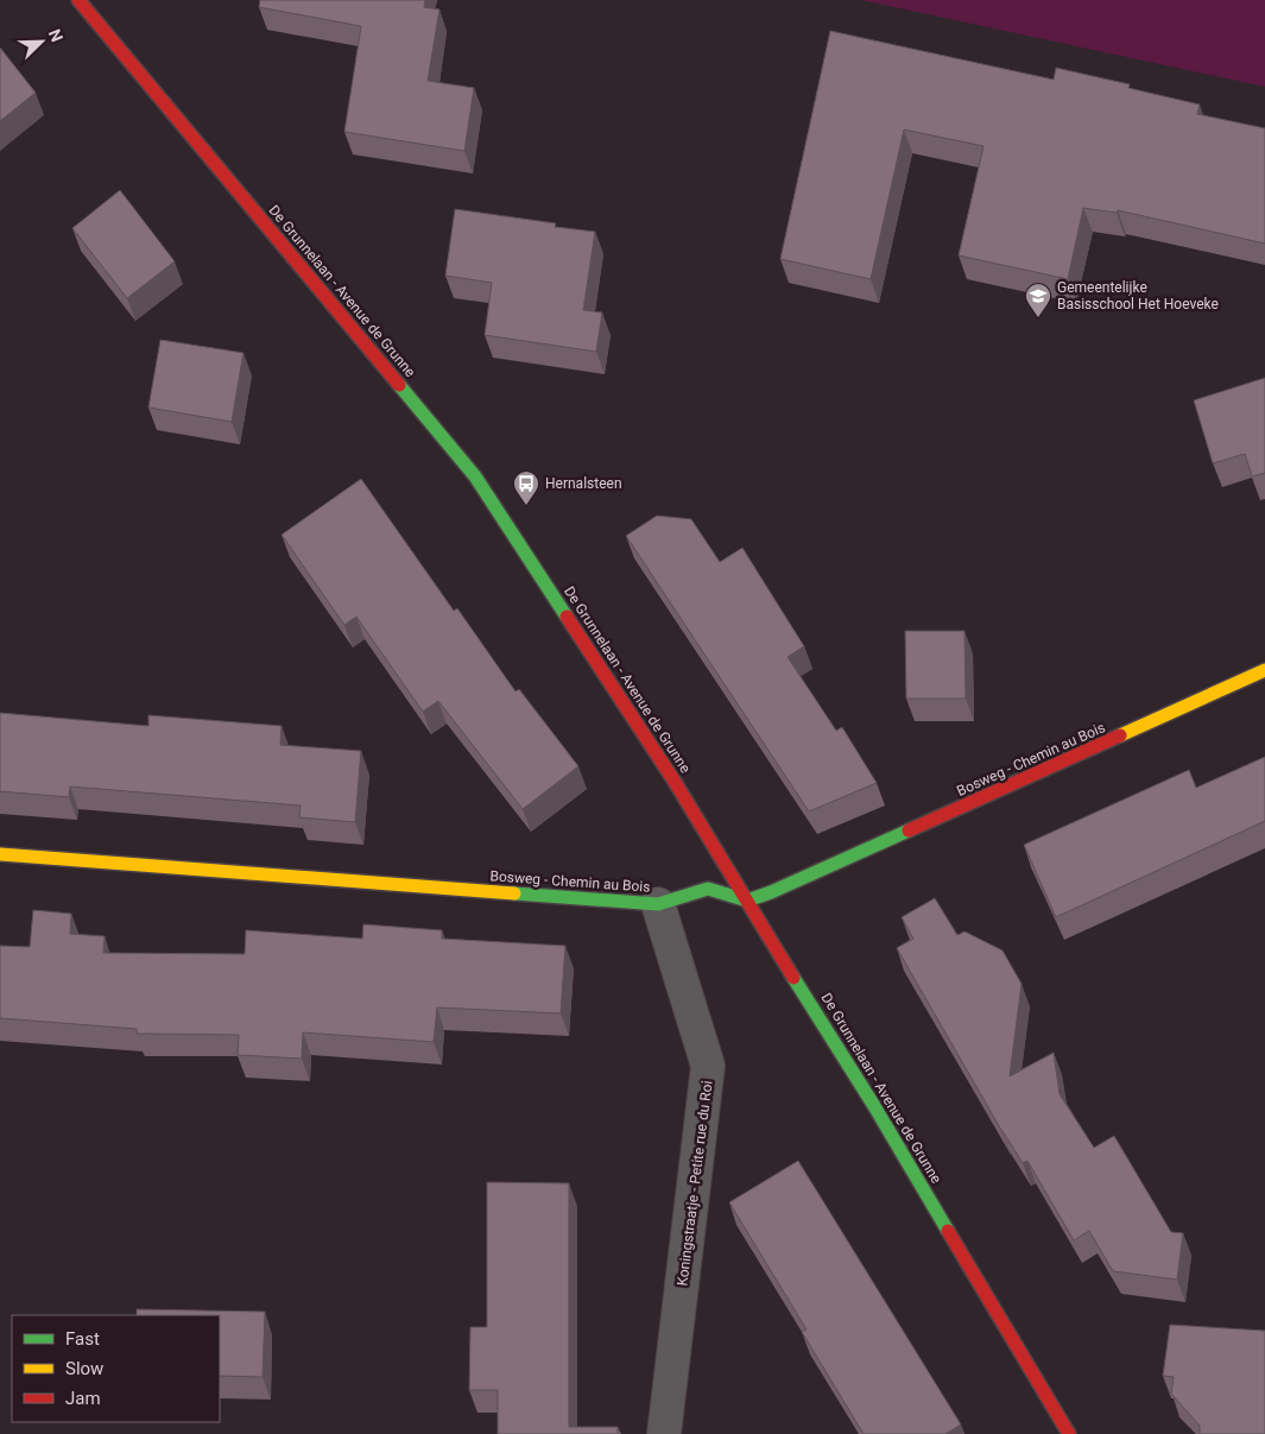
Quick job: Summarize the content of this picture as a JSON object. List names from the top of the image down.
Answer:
{
  "streets": {
    "street": ["De Grunnelaan - Avenue de Grunne", "Bosweg - Chemin au Bois", "Koningstraatje - Petite rue du Roi"]
  },
  "crossings": [
    ["De Grunnelaan - Avenue de Grunne", "Bosweg - Chemin au Bois"],
    ["Bosweg - Chemin au Bois", "Koningstraatje - Petite rue du Roi"]
  ],
  "places": {
    "school or university": ["Gemeentelijke Basisschool Het Hoeveke"],
    "bus stop": ["Hernalsteen"]
  },
  "legend": ["Fast", "Slow", "Jam"],
  "north": "top right"
}
